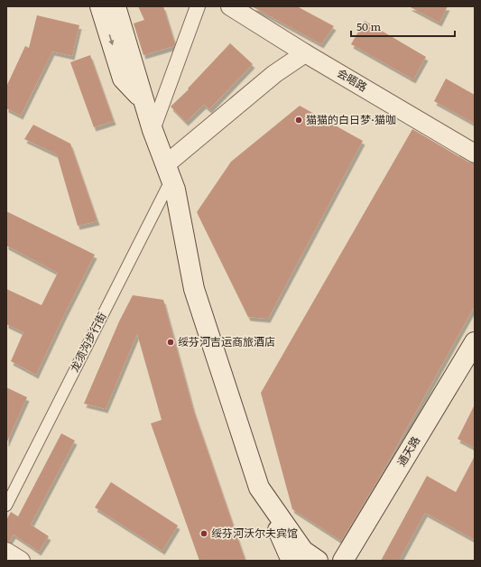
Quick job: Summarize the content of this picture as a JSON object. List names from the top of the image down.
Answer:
{
  "streets": {
    "main road": ["通天路"],
    "street": ["会晤路", "龙须沟步行街"]
  },
  "places": ["猫猫的白日梦·猫咖", "绥芬河吉运商旅酒店", "绥芬河沃尔夫宾馆"],
  "scale_bar": "50 m"
}
